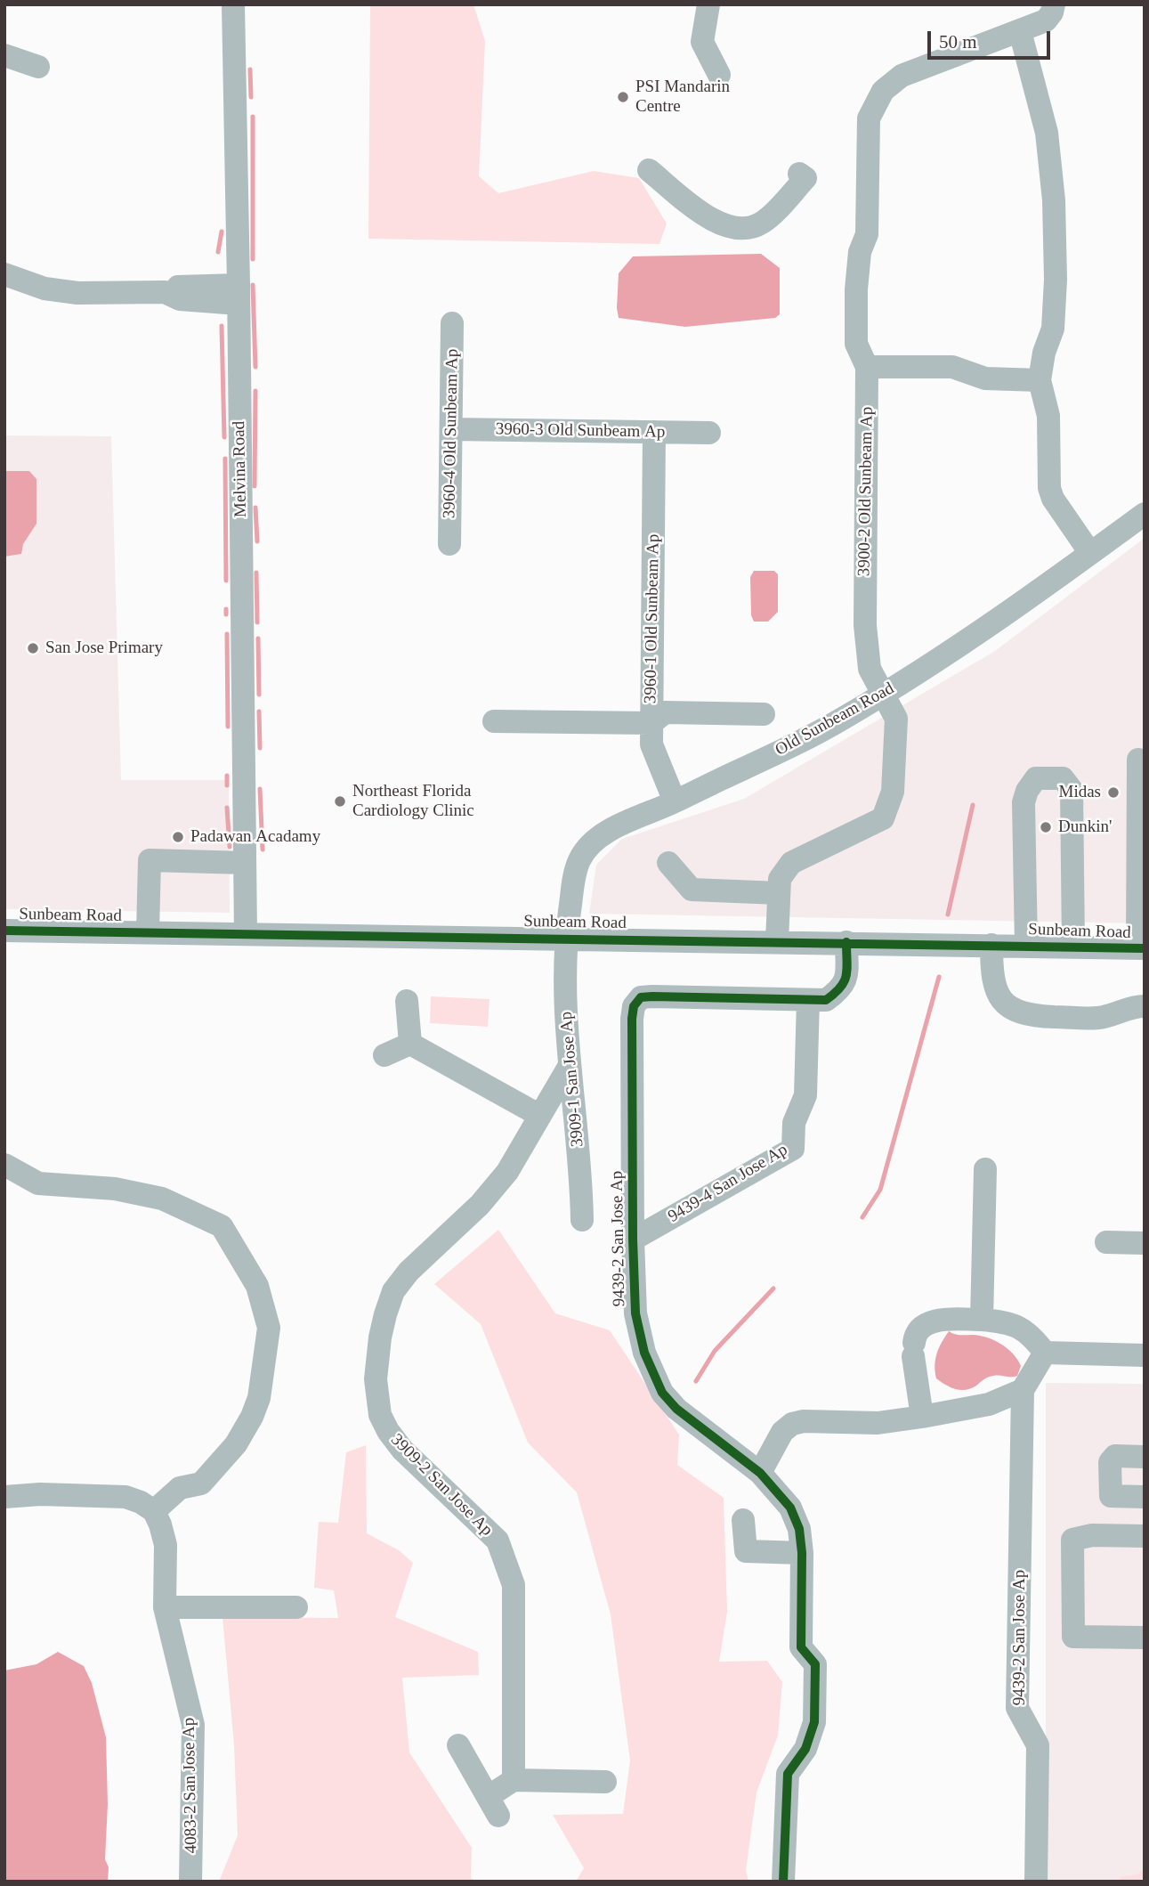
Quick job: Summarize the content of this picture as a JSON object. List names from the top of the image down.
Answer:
{
  "streets": {
    "street": [
      "3960-3 Old Sunbeam Ap",
      "3960-4 Old Sunbeam Ap",
      "Melvina Road",
      "3900-2 Old Sunbeam Ap",
      "3960-1 Old Sunbeam Ap",
      "Old Sunbeam Road",
      "Sunbeam Road",
      "3909-1 San Jose Ap",
      "9439-4 San Jose Ap",
      "9439-2 San Jose Ap",
      "3909-2 San Jose Ap",
      "4083-2 San Jose Ap"
    ]
  },
  "crossings": [
    ["3960-3 Old Sunbeam Ap", "3960-4 Old Sunbeam Ap"],
    ["3960-3 Old Sunbeam Ap", "3960-1 Old Sunbeam Ap"],
    ["Melvina Road", "Sunbeam Road"],
    ["3900-2 Old Sunbeam Ap", "Old Sunbeam Road"],
    ["3900-2 Old Sunbeam Ap", "Sunbeam Road"],
    ["3960-1 Old Sunbeam Ap", "Old Sunbeam Road"],
    ["Old Sunbeam Road", "Sunbeam Road"],
    ["Old Sunbeam Road", "3909-1 San Jose Ap"],
    ["Sunbeam Road", "3909-1 San Jose Ap"],
    ["Sunbeam Road", "9439-2 San Jose Ap"],
    ["3909-1 San Jose Ap", "3909-2 San Jose Ap"],
    ["9439-4 San Jose Ap", "9439-2 San Jose Ap"]
  ],
  "places": [
    "PSI Mandarin Centre",
    "San Jose Primary",
    "Midas",
    "Northeast Florida Cardiology Clinic",
    "Dunkin'",
    "Padawan Acadamy"
  ],
  "scale_bar": "50 m"
}
